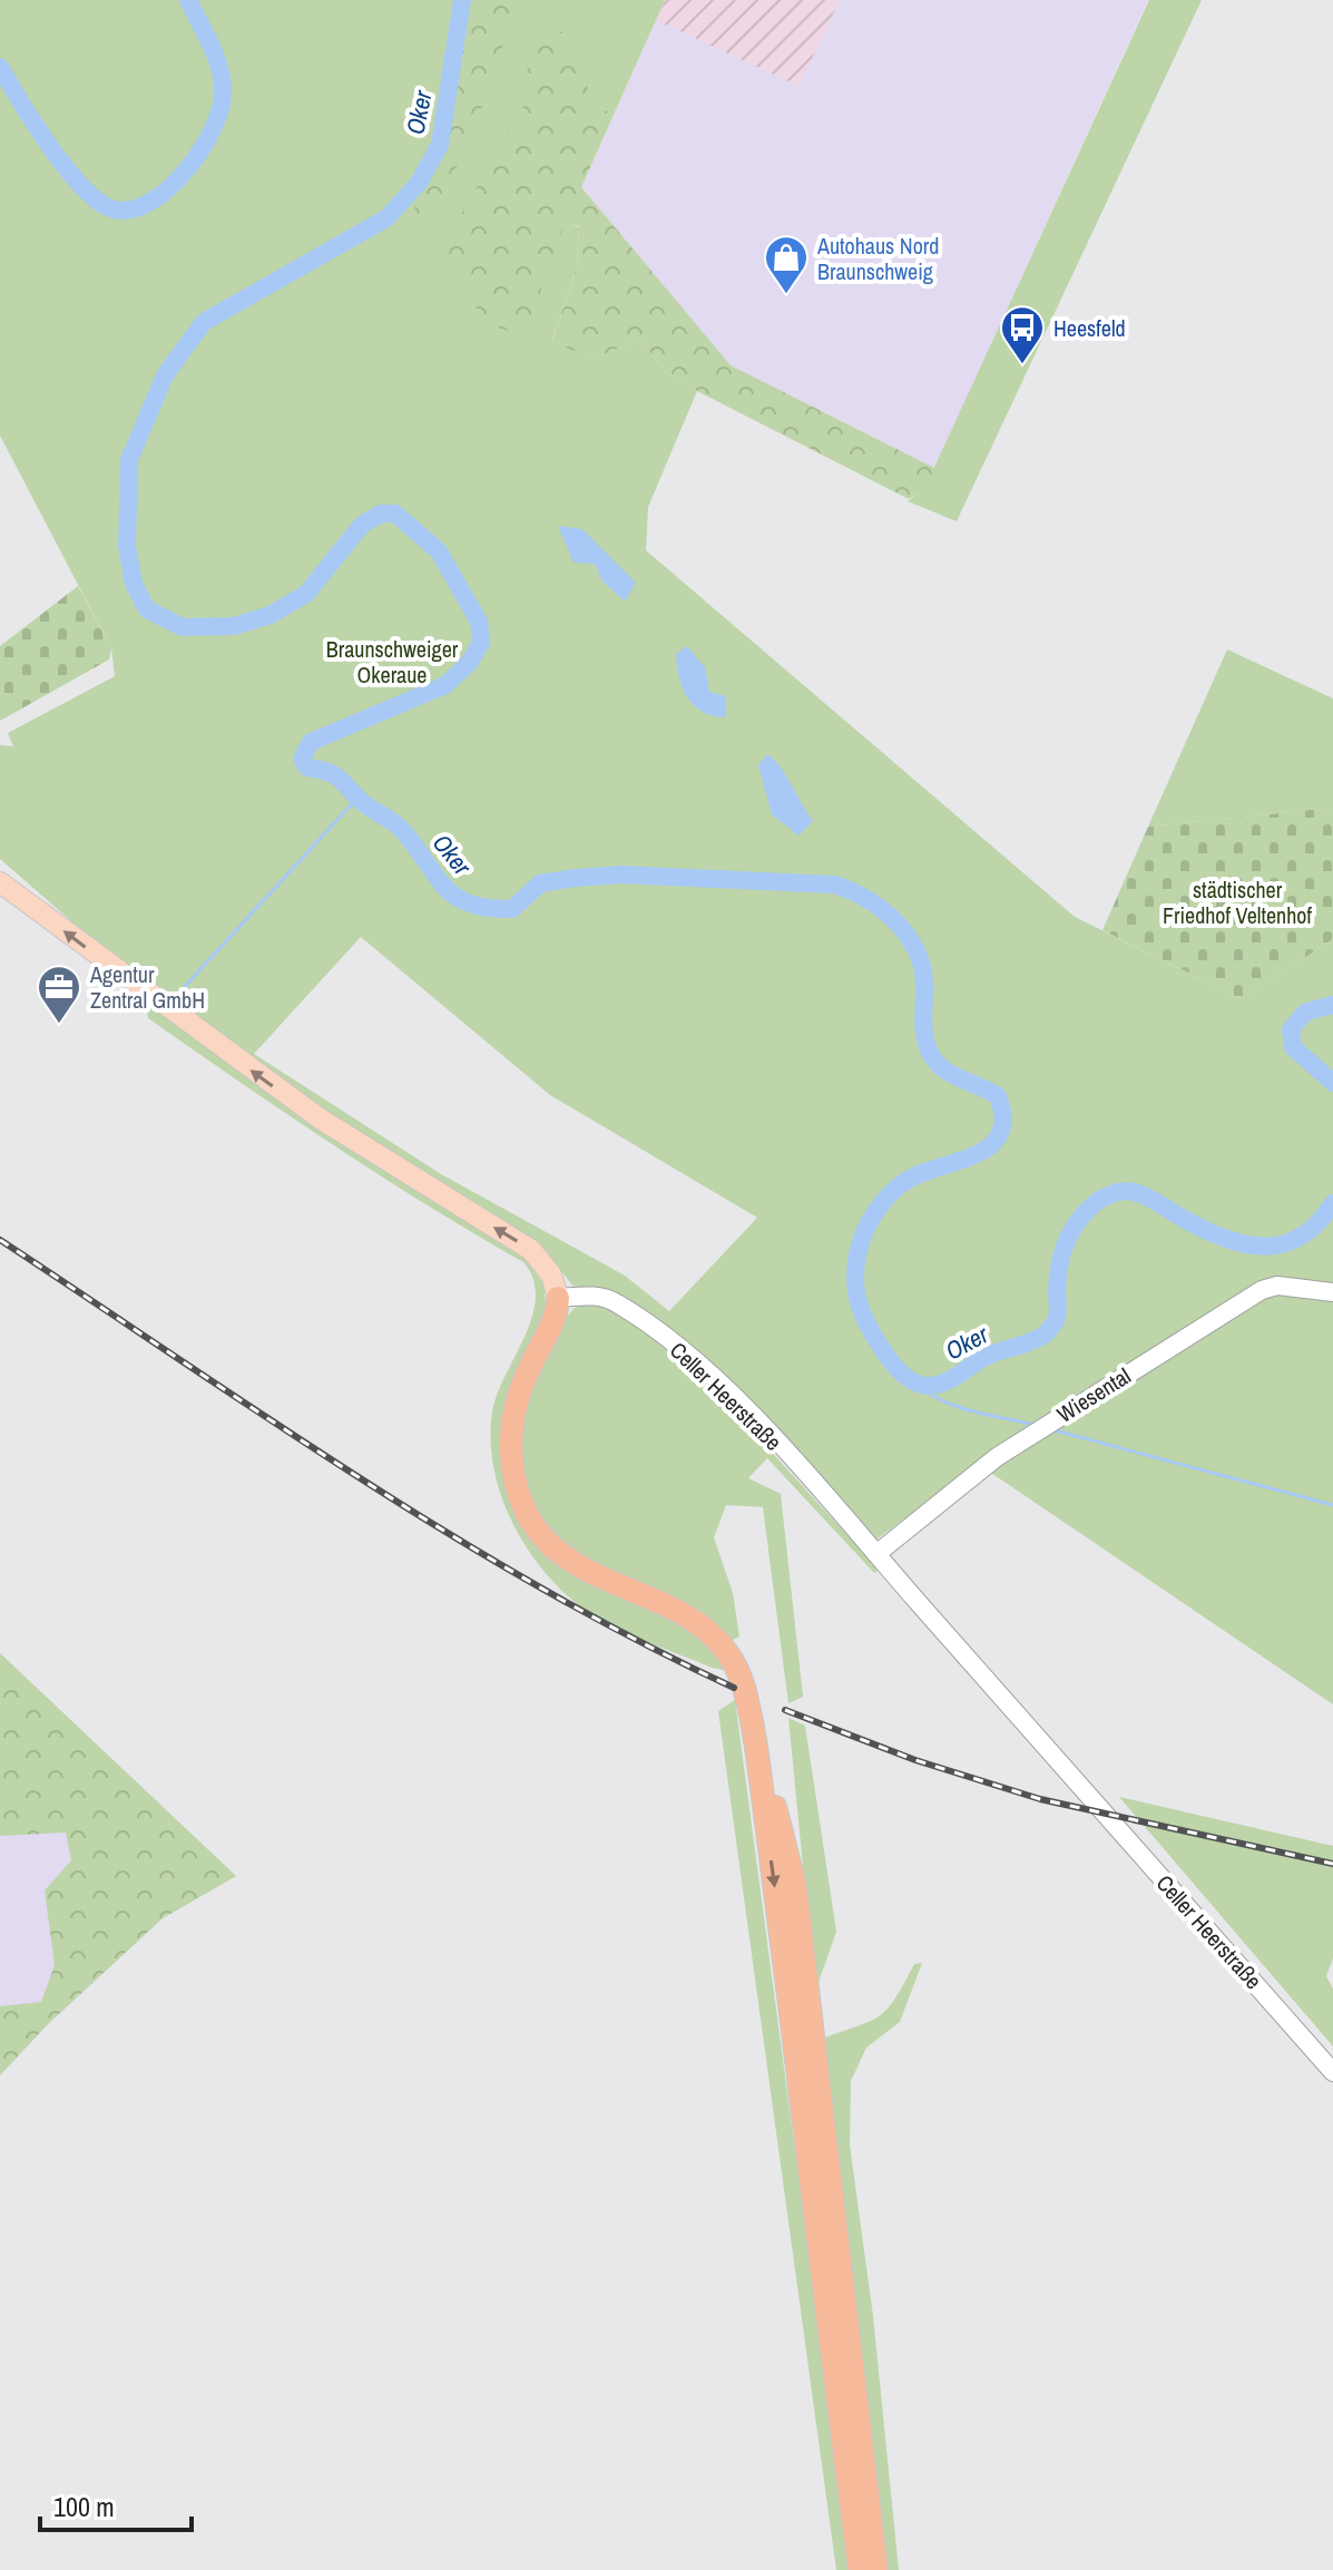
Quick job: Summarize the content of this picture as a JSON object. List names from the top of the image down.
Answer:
{
  "streets": {
    "main road": ["Wiesental", "Celler Heerstraße"]
  },
  "crossings": [
    ["Wiesental", "Celler Heerstraße"]
  ],
  "water": ["Oker"],
  "parks": ["Braunschweiger Okeraue", "städtischer Friedhof Veltenhof"],
  "places": {
    "shop": ["Autohaus Nord Braunschweig"],
    "bus stop": ["Heesfeld"],
    "office": ["Agentur Zentral GmbH"]
  },
  "scale_bar": "100 m"
}
